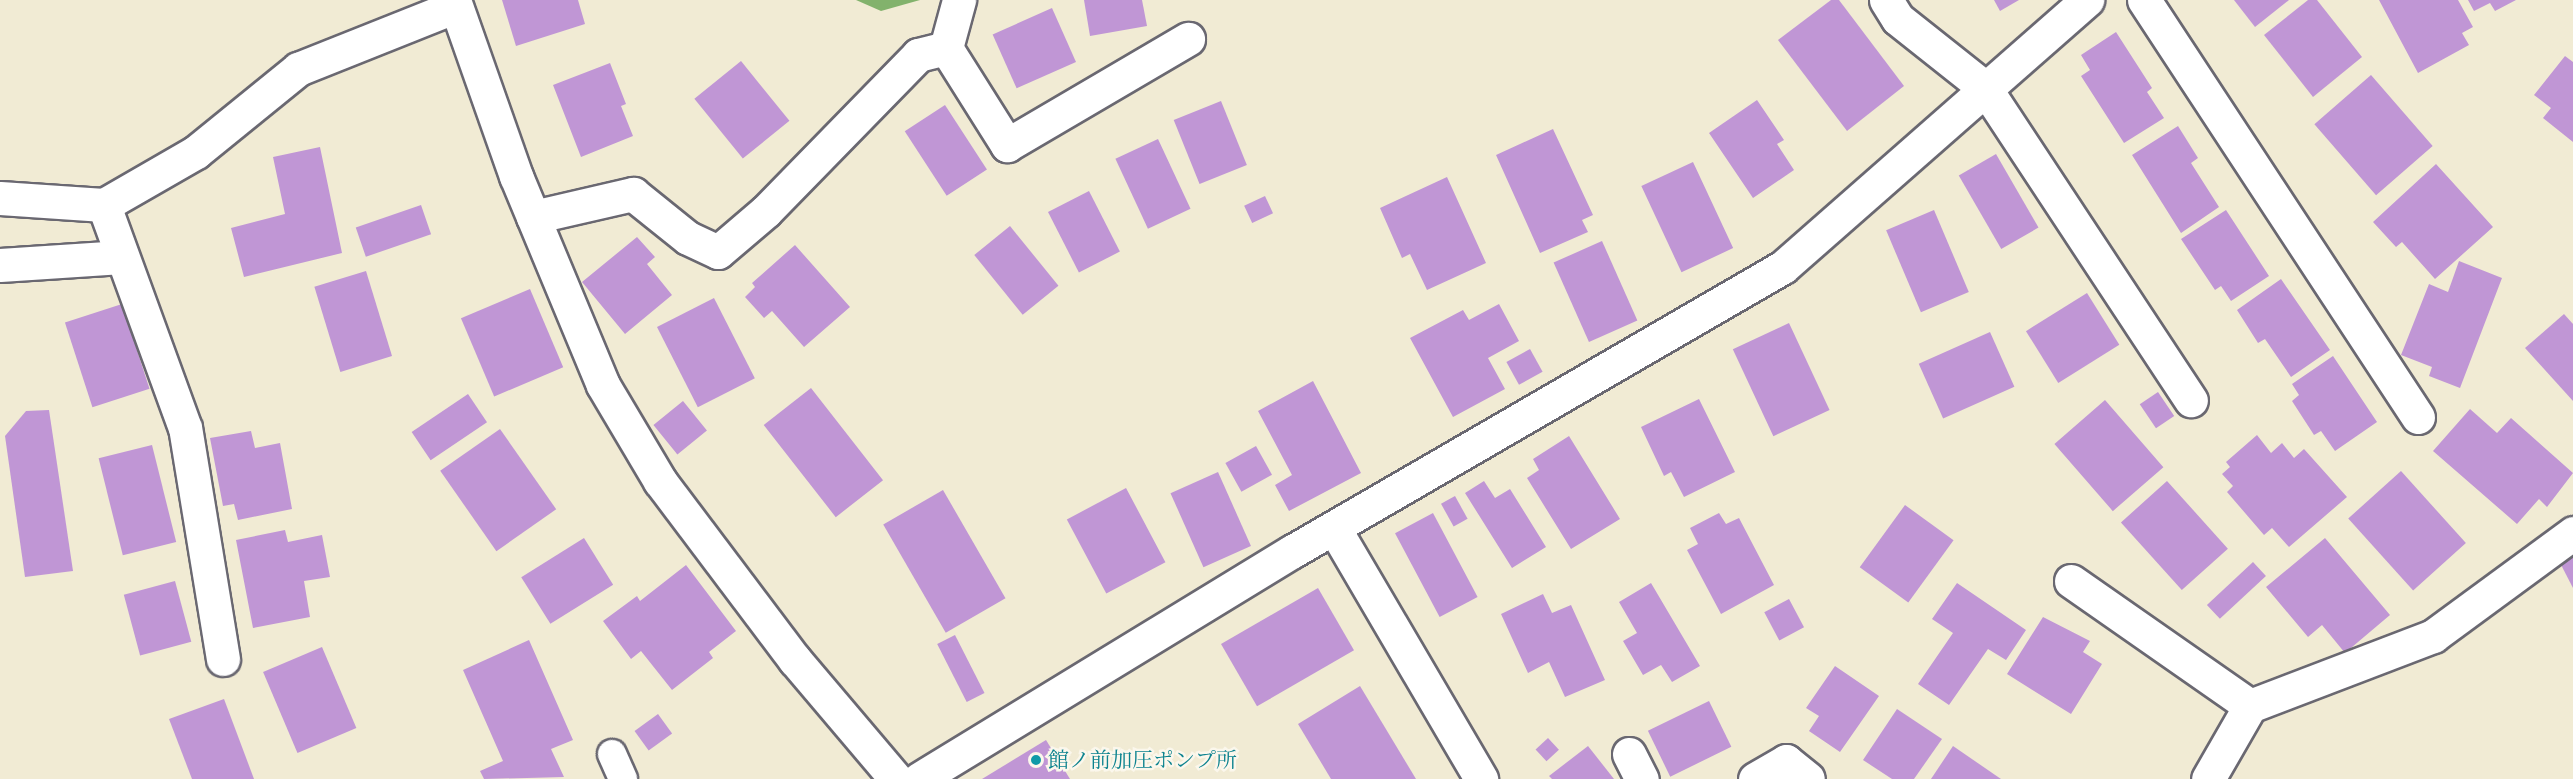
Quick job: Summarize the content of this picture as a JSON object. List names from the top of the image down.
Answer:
{
  "places": ["館ノ前加圧ポンプ所"]
}
